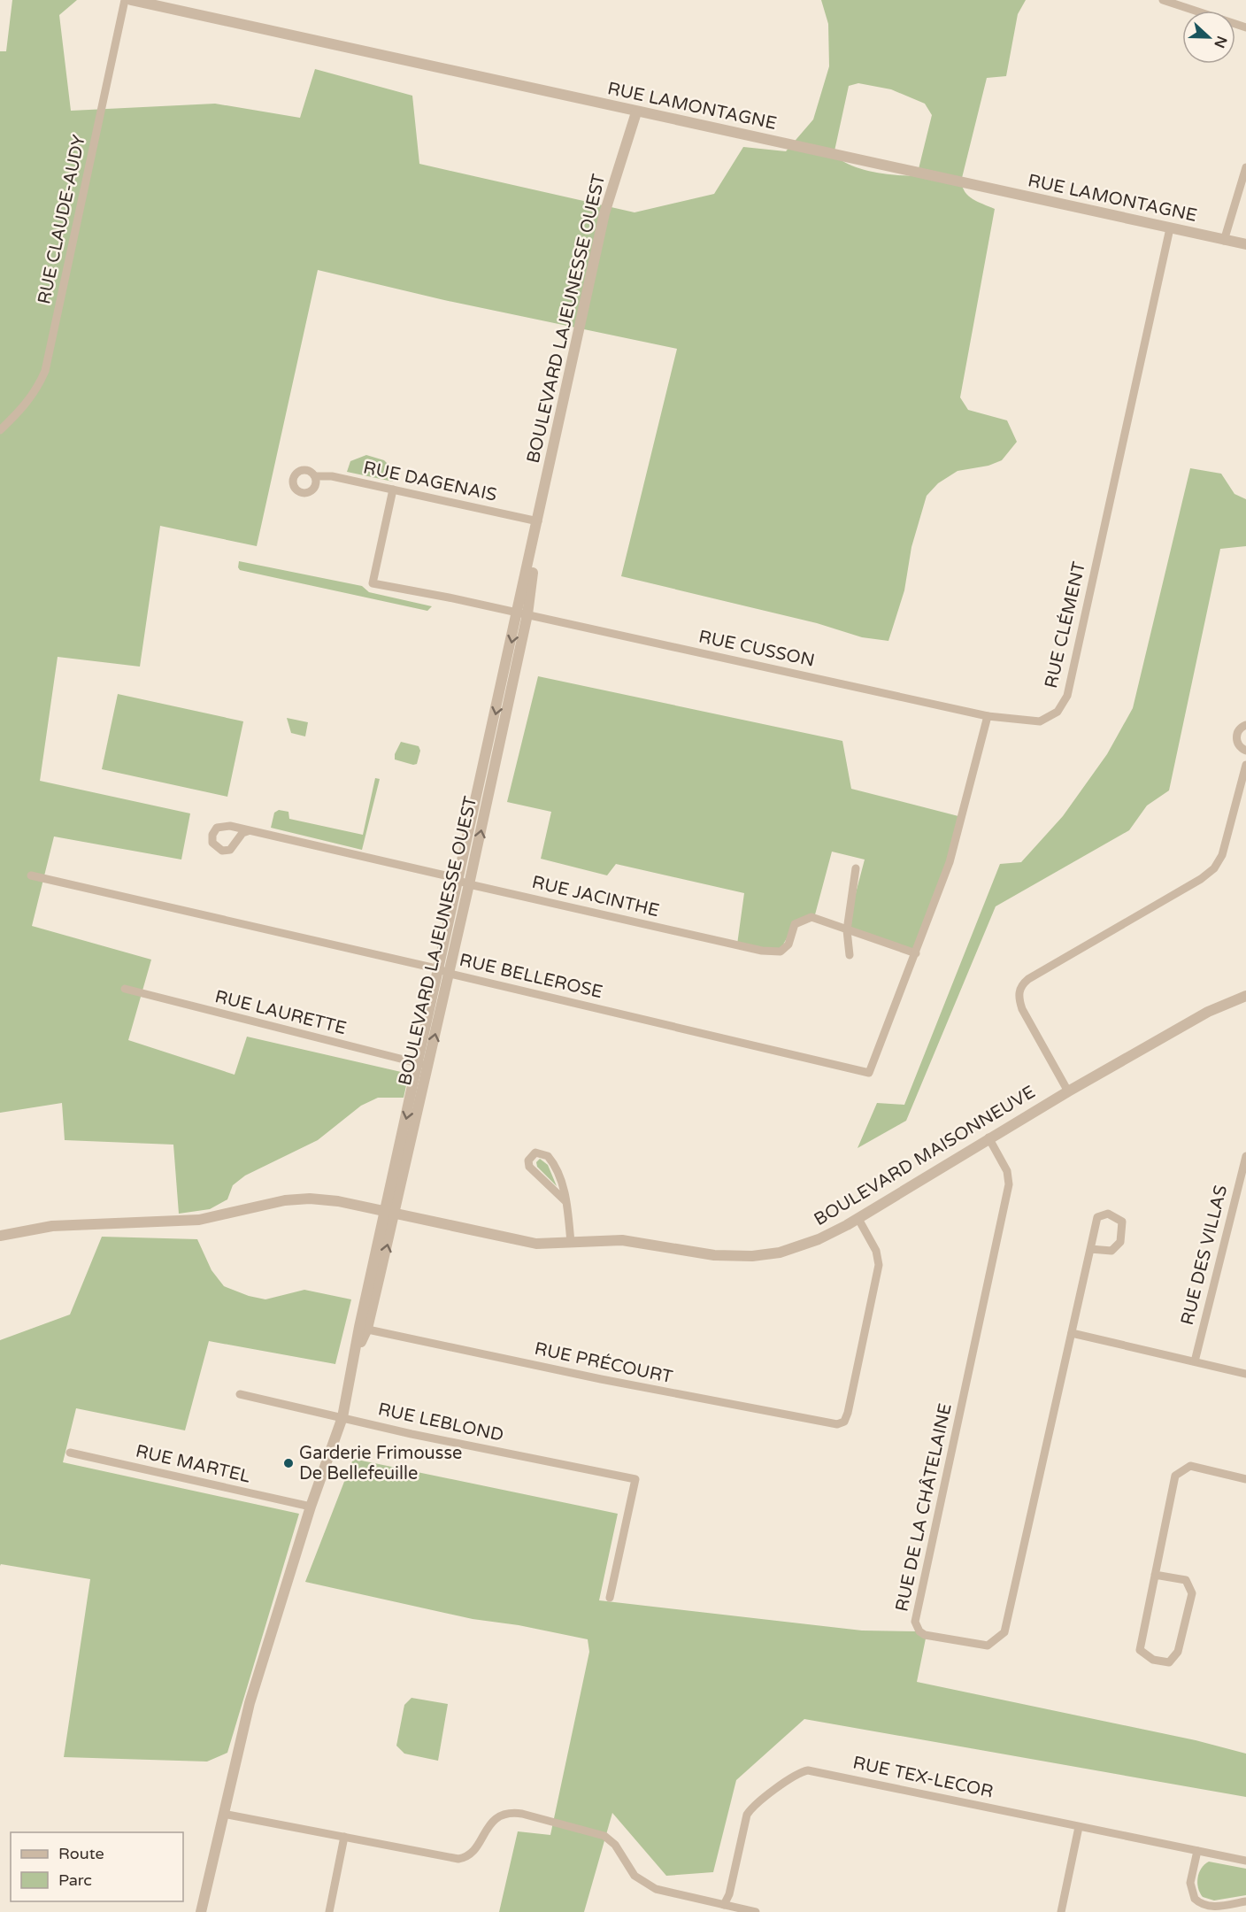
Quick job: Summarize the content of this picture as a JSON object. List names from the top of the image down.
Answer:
{
  "streets": {
    "street": [
      "RUE LAMONTAGNE",
      "RUE CLAUDE-AUDY",
      "BOULEVARD LAJEUNESSE OUEST",
      "RUE DAGENAIS",
      "RUE CLÉMENT",
      "RUE CUSSON",
      "RUE JACINTHE",
      "RUE BELLEROSE",
      "RUE LAURETTE",
      "BOULEVARD MAISONNEUVE",
      "RUE DES VILLAS",
      "RUE PRÉCOURT",
      "RUE LEBLOND",
      "RUE MARTEL",
      "RUE DE LA CHÂTELAINE",
      "RUE TEX-LECOR"
    ]
  },
  "crossings": [
    ["RUE LAMONTAGNE", "BOULEVARD LAJEUNESSE OUEST"],
    ["RUE LAMONTAGNE", "RUE CLÉMENT"],
    ["BOULEVARD LAJEUNESSE OUEST", "RUE DAGENAIS"],
    ["BOULEVARD LAJEUNESSE OUEST", "RUE CUSSON"],
    ["BOULEVARD LAJEUNESSE OUEST", "RUE JACINTHE"],
    ["BOULEVARD LAJEUNESSE OUEST", "RUE BELLEROSE"],
    ["BOULEVARD LAJEUNESSE OUEST", "RUE LAURETTE"],
    ["BOULEVARD LAJEUNESSE OUEST", "BOULEVARD MAISONNEUVE"],
    ["BOULEVARD LAJEUNESSE OUEST", "RUE PRÉCOURT"],
    ["BOULEVARD LAJEUNESSE OUEST", "RUE LEBLOND"],
    ["BOULEVARD LAJEUNESSE OUEST", "RUE MARTEL"],
    ["RUE DAGENAIS", "RUE CUSSON"],
    ["RUE CLÉMENT", "RUE CUSSON"],
    ["RUE JACINTHE", "RUE BELLEROSE"],
    ["BOULEVARD MAISONNEUVE", "RUE PRÉCOURT"],
    ["BOULEVARD MAISONNEUVE", "RUE DE LA CHÂTELAINE"]
  ],
  "places": ["Garderie Frimousse De Bellefeuille"],
  "legend": ["Route", "Parc"],
  "north": "right"
}
